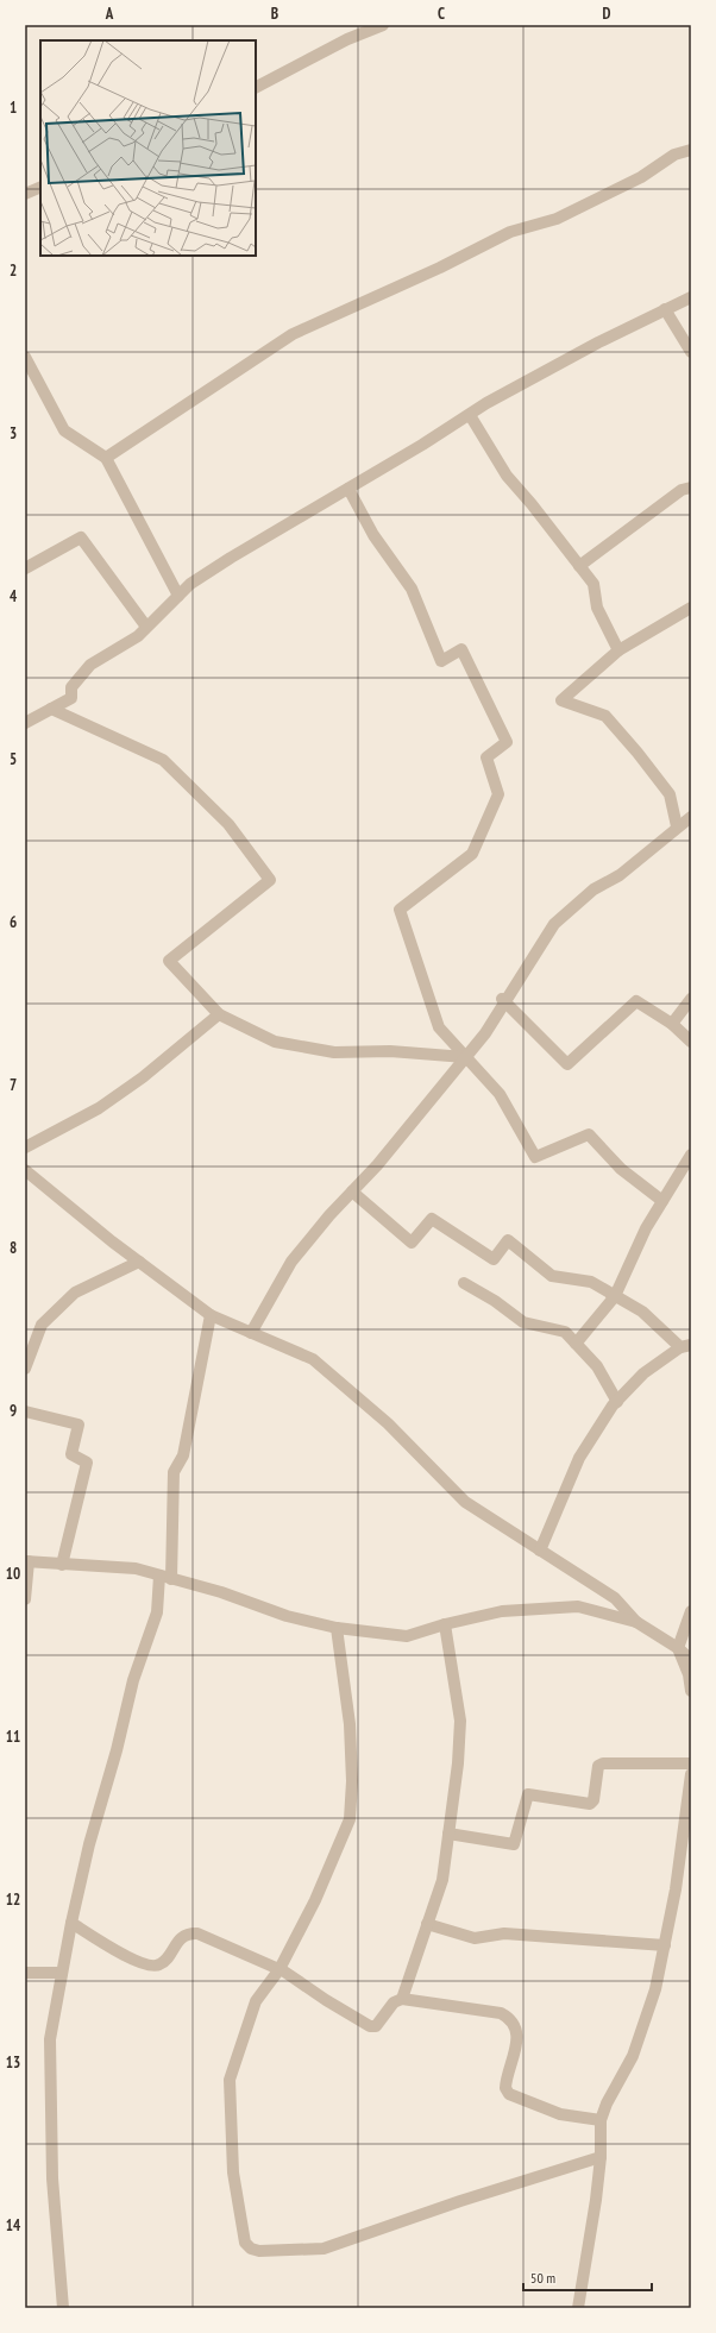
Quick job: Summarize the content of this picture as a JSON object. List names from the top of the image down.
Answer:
{
  "scale_bar": "50 m",
  "grid": {
    "columns": [
      "A",
      "B",
      "C",
      "D"
    ],
    "rows": [
      "1",
      "2",
      "3",
      "4",
      "5",
      "6",
      "7",
      "8",
      "9",
      "10",
      "11",
      "12",
      "13",
      "14"
    ]
  }
}
